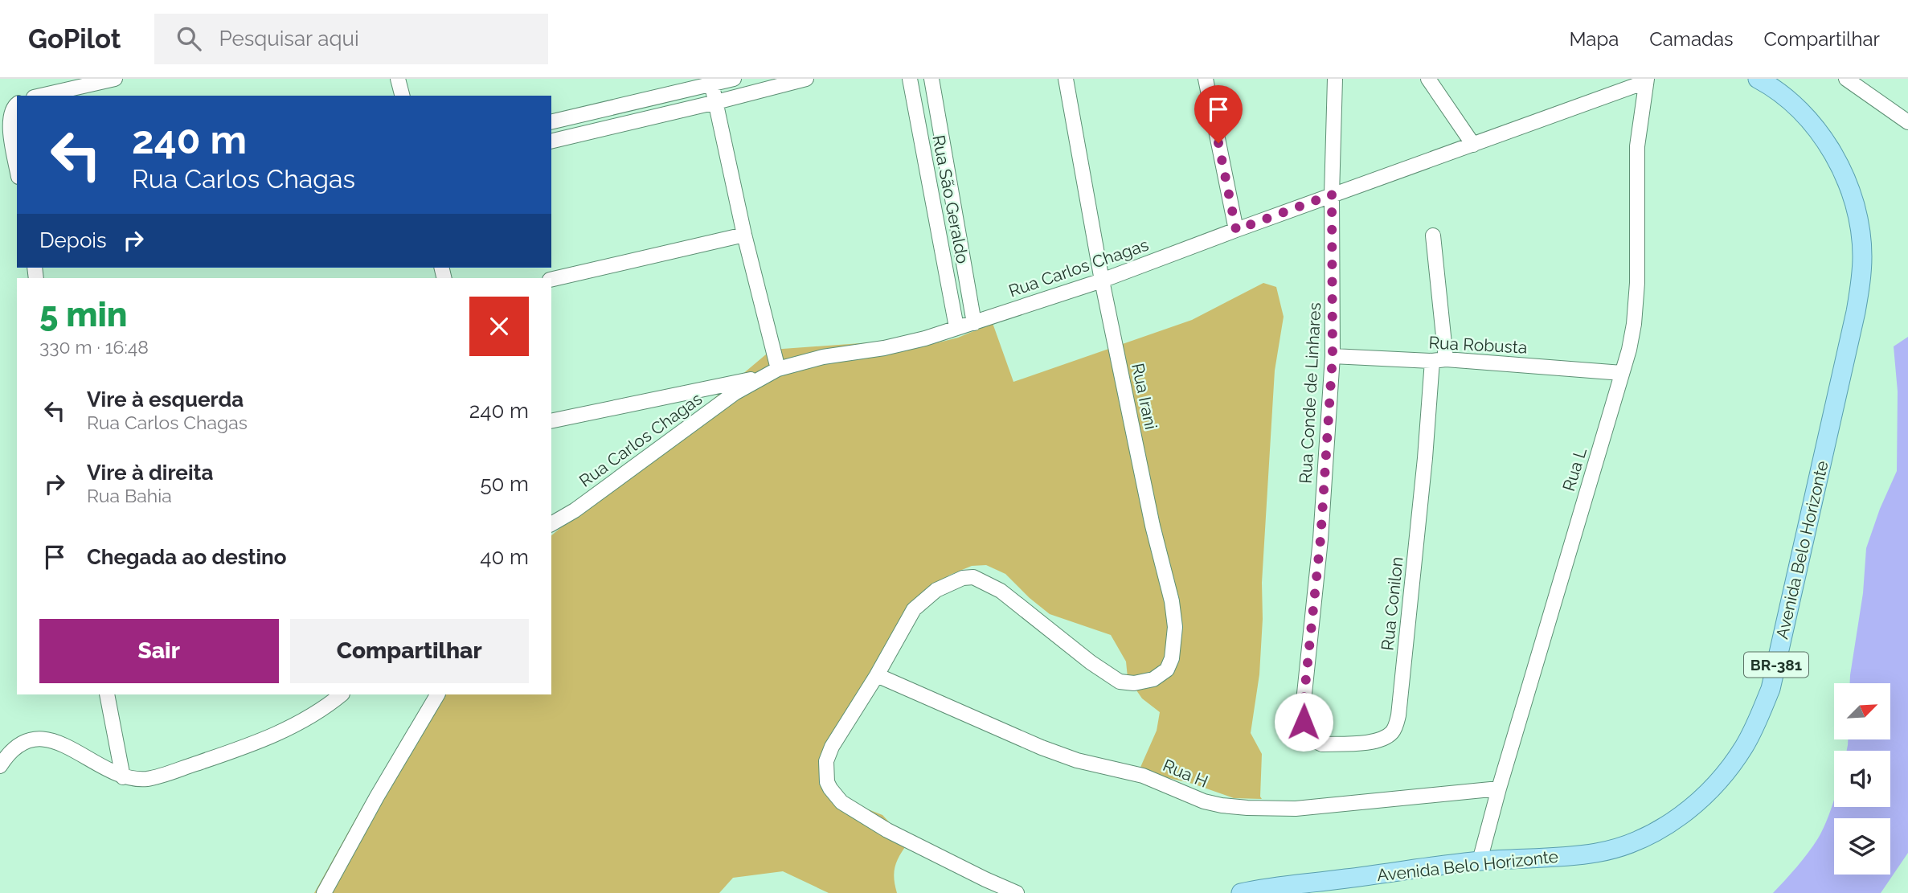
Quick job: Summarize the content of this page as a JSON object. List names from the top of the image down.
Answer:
{
  "streets": {
    "main road": ["Avenida Belo Horizonte", "BR-381"],
    "street": [
      "Rua São Geraldo",
      "Rua Carlos Chagas",
      "Rua Robusta",
      "Rua Conde de Linhares",
      "Rua Irani",
      "Rua L",
      "Rua Conilon",
      "Rua H"
    ]
  },
  "crossings": [
    ["Rua São Geraldo", "Rua Carlos Chagas"],
    ["Rua Carlos Chagas", "Rua Conde de Linhares"],
    ["Rua Carlos Chagas", "Rua Irani"],
    ["Rua Carlos Chagas", "Rua L"],
    ["Rua Robusta", "Rua Conde de Linhares"],
    ["Rua Robusta", "Rua L"],
    ["Rua Robusta", "Rua Conilon"],
    ["Rua Conde de Linhares", "Rua Conilon"],
    ["Rua Irani", "Rua H"],
    ["Rua L", "Avenida Belo Horizonte"],
    ["Rua L", "Rua H"]
  ],
  "north": "top right",
  "page": {
    "header": "GoPilot",
    "search": "Pesquisar aqui",
    "nav": ["Mapa", "Camadas", "Compartilhar"],
    "turn": ["240 m", "Rua Carlos Chagas"],
    "then": "Depois",
    "heading": ["5 min", "330 m · 16:48"],
    "list": [
      {
        "name": "Vire à esquerda",
        "note": "Rua Carlos Chagas",
        "value": "240 m"
      },
      {
        "name": "Vire à direita",
        "note": "Rua Bahia",
        "value": "50 m"
      },
      {
        "name": "Chegada ao destino",
        "value": "40 m"
      }
    ],
    "buttons": ["Sair", "Compartilhar"]
  }
}
